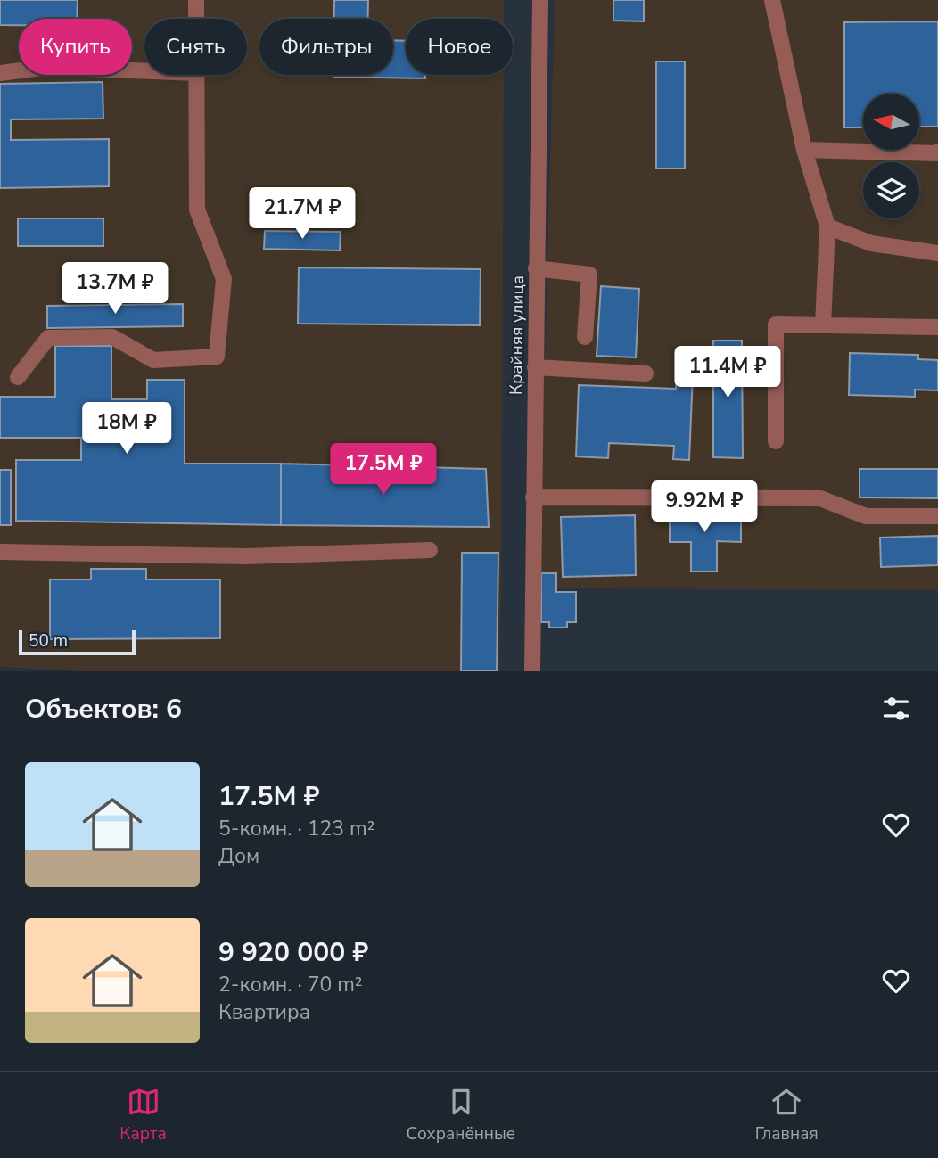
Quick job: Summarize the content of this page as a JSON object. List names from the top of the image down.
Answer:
{
  "streets": {
    "street": ["Крайняя улица"]
  },
  "scale_bar": "50 m",
  "north": "left",
  "page": {
    "chip": [
      "Купить",
      "Снять",
      "Фильтры",
      "Новое"
    ],
    "price": [
      "21.7M ₽",
      "13.7M ₽",
      "11.4M ₽",
      "18M ₽",
      "17.5M ₽",
      "9.92M ₽"
    ],
    "scale": "50 m",
    "heading": "Объектов: 6",
    "list": [
      {
        "name": "17.5M ₽",
        "note": "5-комн. · 123 m² · Дом"
      },
      {
        "name": "9 920 000 ₽",
        "note": "2-комн. · 70 m² · Квартира"
      }
    ],
    "tabs": ["Карта", "Сохранённые", "Главная"]
  }
}
